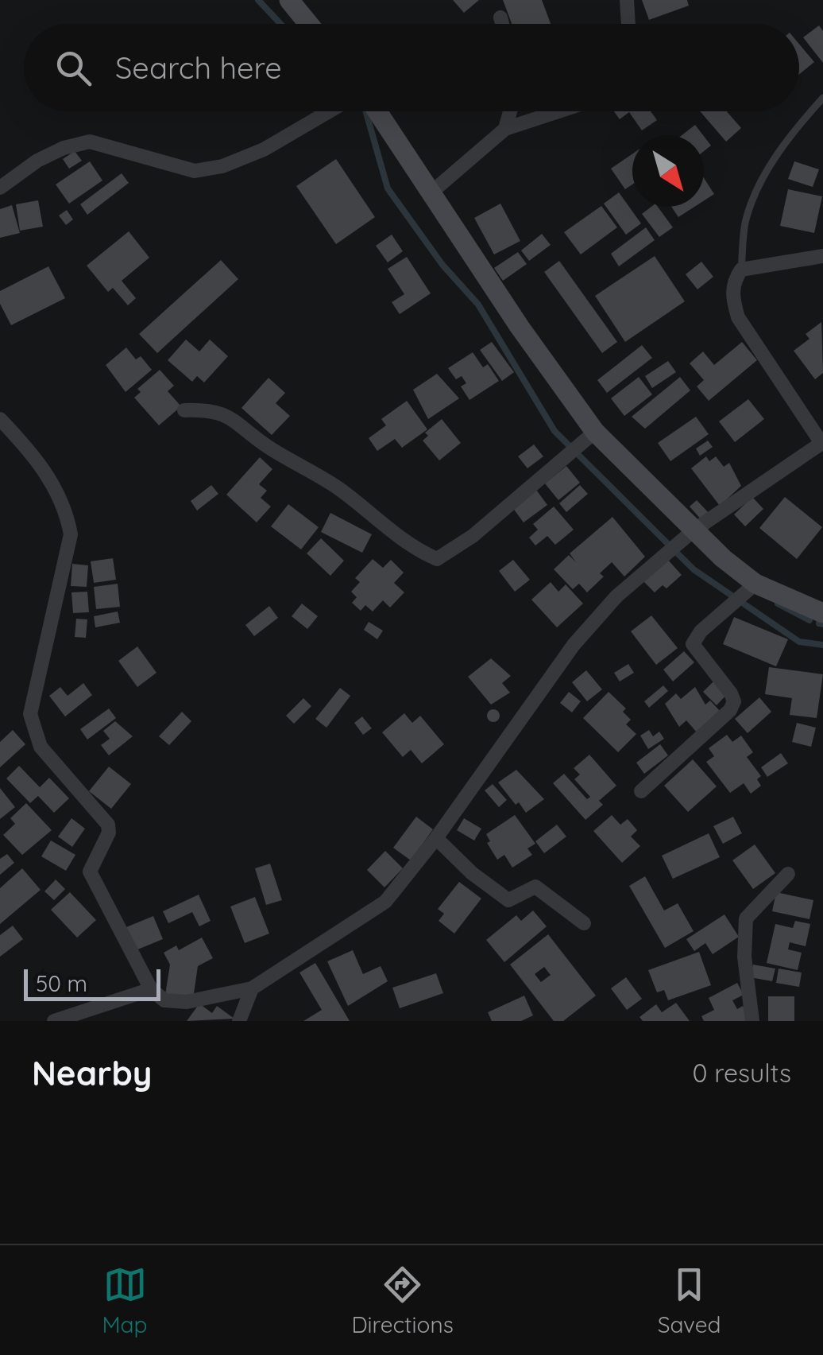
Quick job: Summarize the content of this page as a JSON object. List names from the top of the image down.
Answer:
{
  "scale_bar": "50 m",
  "north": "bottom right",
  "page": {
    "search": "Search here",
    "scale": "50 m",
    "heading": ["Nearby", "0 results"],
    "nav": ["Map", "Directions", "Saved"]
  }
}
